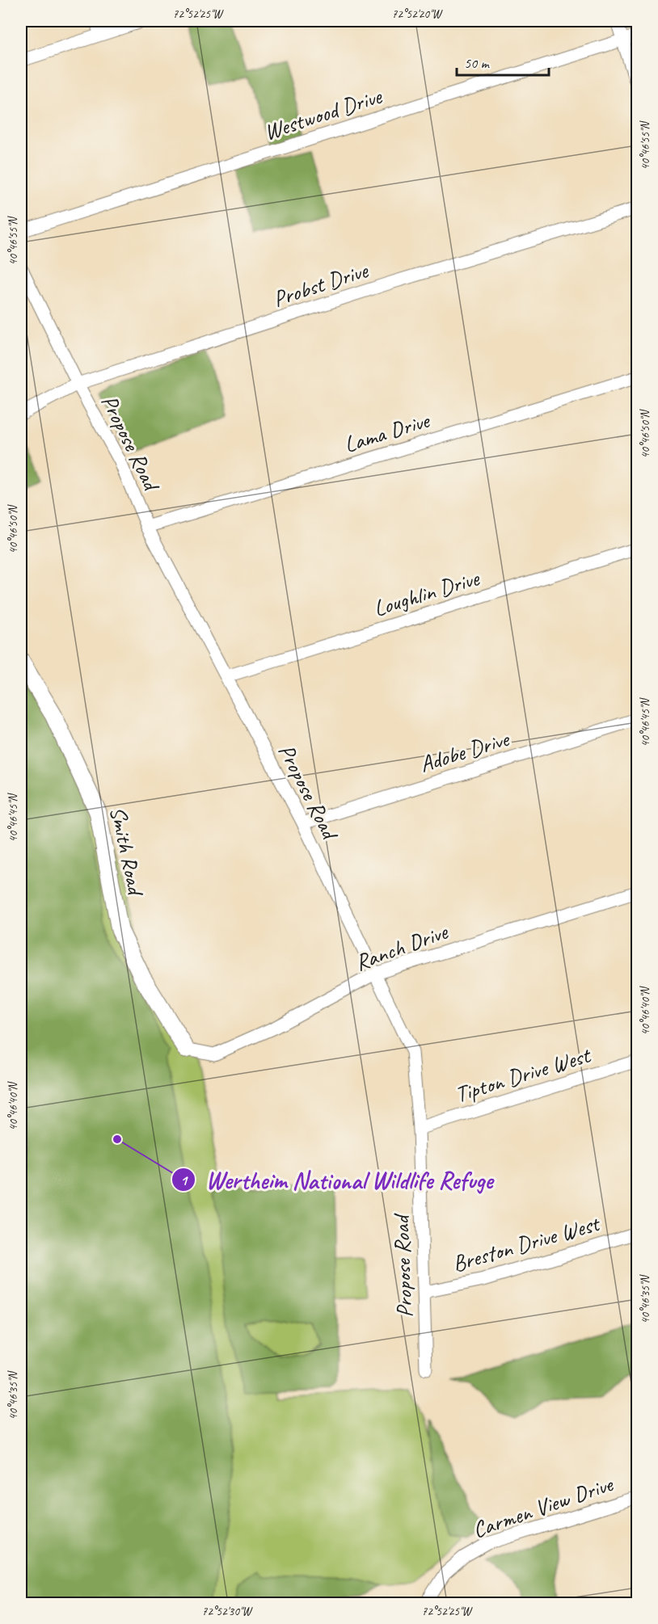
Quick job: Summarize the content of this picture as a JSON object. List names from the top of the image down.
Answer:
{
  "streets": {
    "street": [
      "Westwood Drive",
      "Probst Drive",
      "Lama Drive",
      "Propose Road",
      "Loughlin Drive",
      "Adobe Drive",
      "Smith Road",
      "Ranch Drive",
      "Tipton Drive West",
      "Breston Drive West",
      "Carmen View Drive"
    ]
  },
  "crossings": [
    ["Probst Drive", "Propose Road"],
    ["Lama Drive", "Propose Road"],
    ["Propose Road", "Loughlin Drive"],
    ["Propose Road", "Adobe Drive"],
    ["Propose Road", "Ranch Drive"],
    ["Propose Road", "Tipton Drive West"],
    ["Propose Road", "Breston Drive West"],
    ["Smith Road", "Ranch Drive"]
  ],
  "places": ["Wertheim National Wildlife Refuge"],
  "scale_bar": "50 m",
  "coordinates": [
    "72°52'25\"W",
    "72°52'20\"W",
    "40°46'55\"N",
    "40°46'50\"N",
    "40°46'45\"N",
    "40°46'40\"N",
    "40°46'35\"N",
    "72°52'30\"W"
  ]
}
